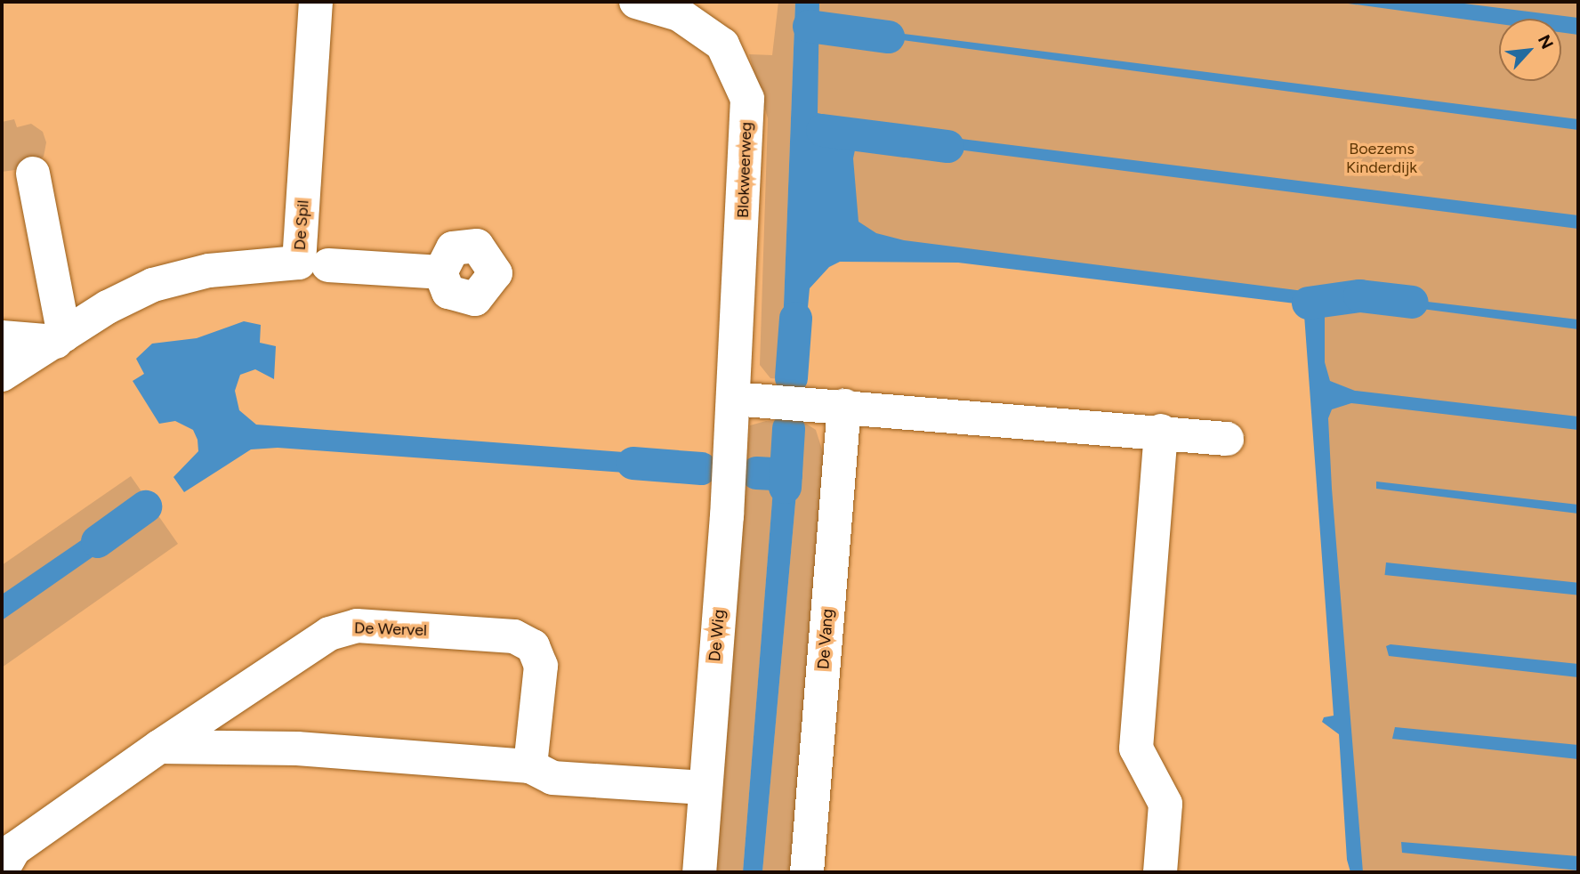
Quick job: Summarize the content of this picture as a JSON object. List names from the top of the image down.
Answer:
{
  "streets": {
    "street": [
      "Blokweerweg",
      "De Spil",
      "De Wervel",
      "De Wig",
      "De Vang"
    ]
  },
  "crossings": [
    ["Blokweerweg", "De Wig"]
  ],
  "parks": ["Boezems Kinderdijk"],
  "north": "top right"
}
